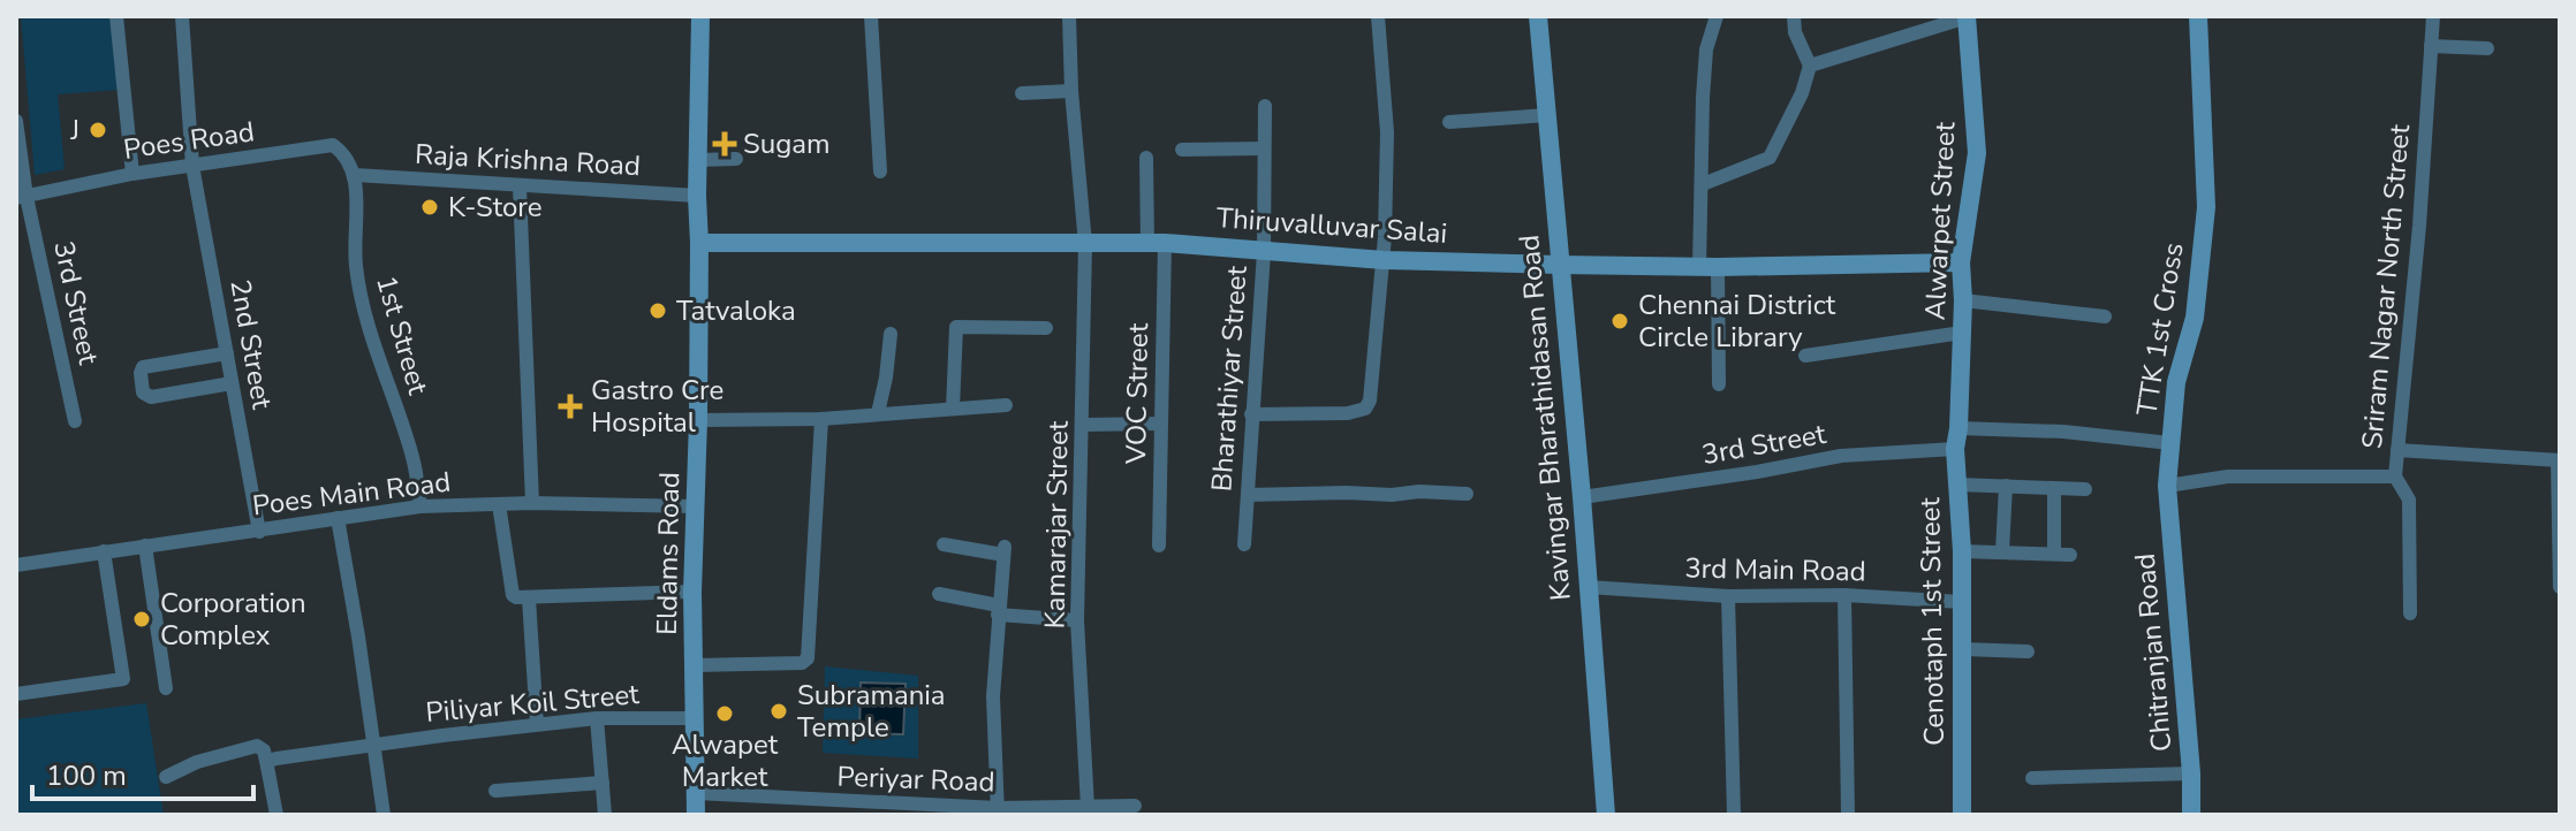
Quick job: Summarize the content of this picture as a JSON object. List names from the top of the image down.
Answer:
{
  "streets": {
    "street": [
      "Poes Road",
      "Raja Krishna Road",
      "Alwarpet Street",
      "Thiruvalluvar Salai",
      "Sriram Nagar North Street",
      "3rd Street",
      "TTK 1st Cross",
      "1st Street",
      "2nd Street",
      "Bharathiyar Street",
      "VOC Street",
      "Kavingar Bharathidasan Road",
      "Poes Main Road",
      "Kamarajar Street",
      "Eldams Road",
      "3rd Main Road",
      "Cenotaph 1st Street",
      "Chitranjan Road",
      "Piliyar Koil Street",
      "Periyar Road"
    ]
  },
  "crossings": [
    ["Poes Road", "Raja Krishna Road"],
    ["Poes Road", "3rd Street"],
    ["Poes Road", "1st Street"],
    ["Poes Road", "2nd Street"],
    ["Raja Krishna Road", "1st Street"],
    ["Raja Krishna Road", "Eldams Road"],
    ["Alwarpet Street", "Thiruvalluvar Salai"],
    ["Alwarpet Street", "Cenotaph 1st Street"],
    ["Thiruvalluvar Salai", "Bharathiyar Street"],
    ["Thiruvalluvar Salai", "VOC Street"],
    ["Thiruvalluvar Salai", "Kavingar Bharathidasan Road"],
    ["Thiruvalluvar Salai", "Kamarajar Street"],
    ["Thiruvalluvar Salai", "Eldams Road"],
    ["3rd Street", "Kavingar Bharathidasan Road"],
    ["3rd Street", "Cenotaph 1st Street"],
    ["TTK 1st Cross", "Chitranjan Road"],
    ["1st Street", "Poes Main Road"],
    ["2nd Street", "Poes Main Road"],
    ["Kavingar Bharathidasan Road", "3rd Main Road"],
    ["Poes Main Road", "Eldams Road"],
    ["Kamarajar Street", "Periyar Road"],
    ["Eldams Road", "Piliyar Koil Street"],
    ["Eldams Road", "Periyar Road"],
    ["3rd Main Road", "Cenotaph 1st Street"]
  ],
  "places": {
    "other": [
      "J",
      "K-Store",
      "Tatvaloka",
      "Chennai District Circle Library",
      "Corporation Complex",
      "Subramania Temple",
      "Alwapet Market"
    ],
    "health": ["Sugam", "Gastro Cre Hospital"]
  },
  "scale_bar": "100 m"
}
